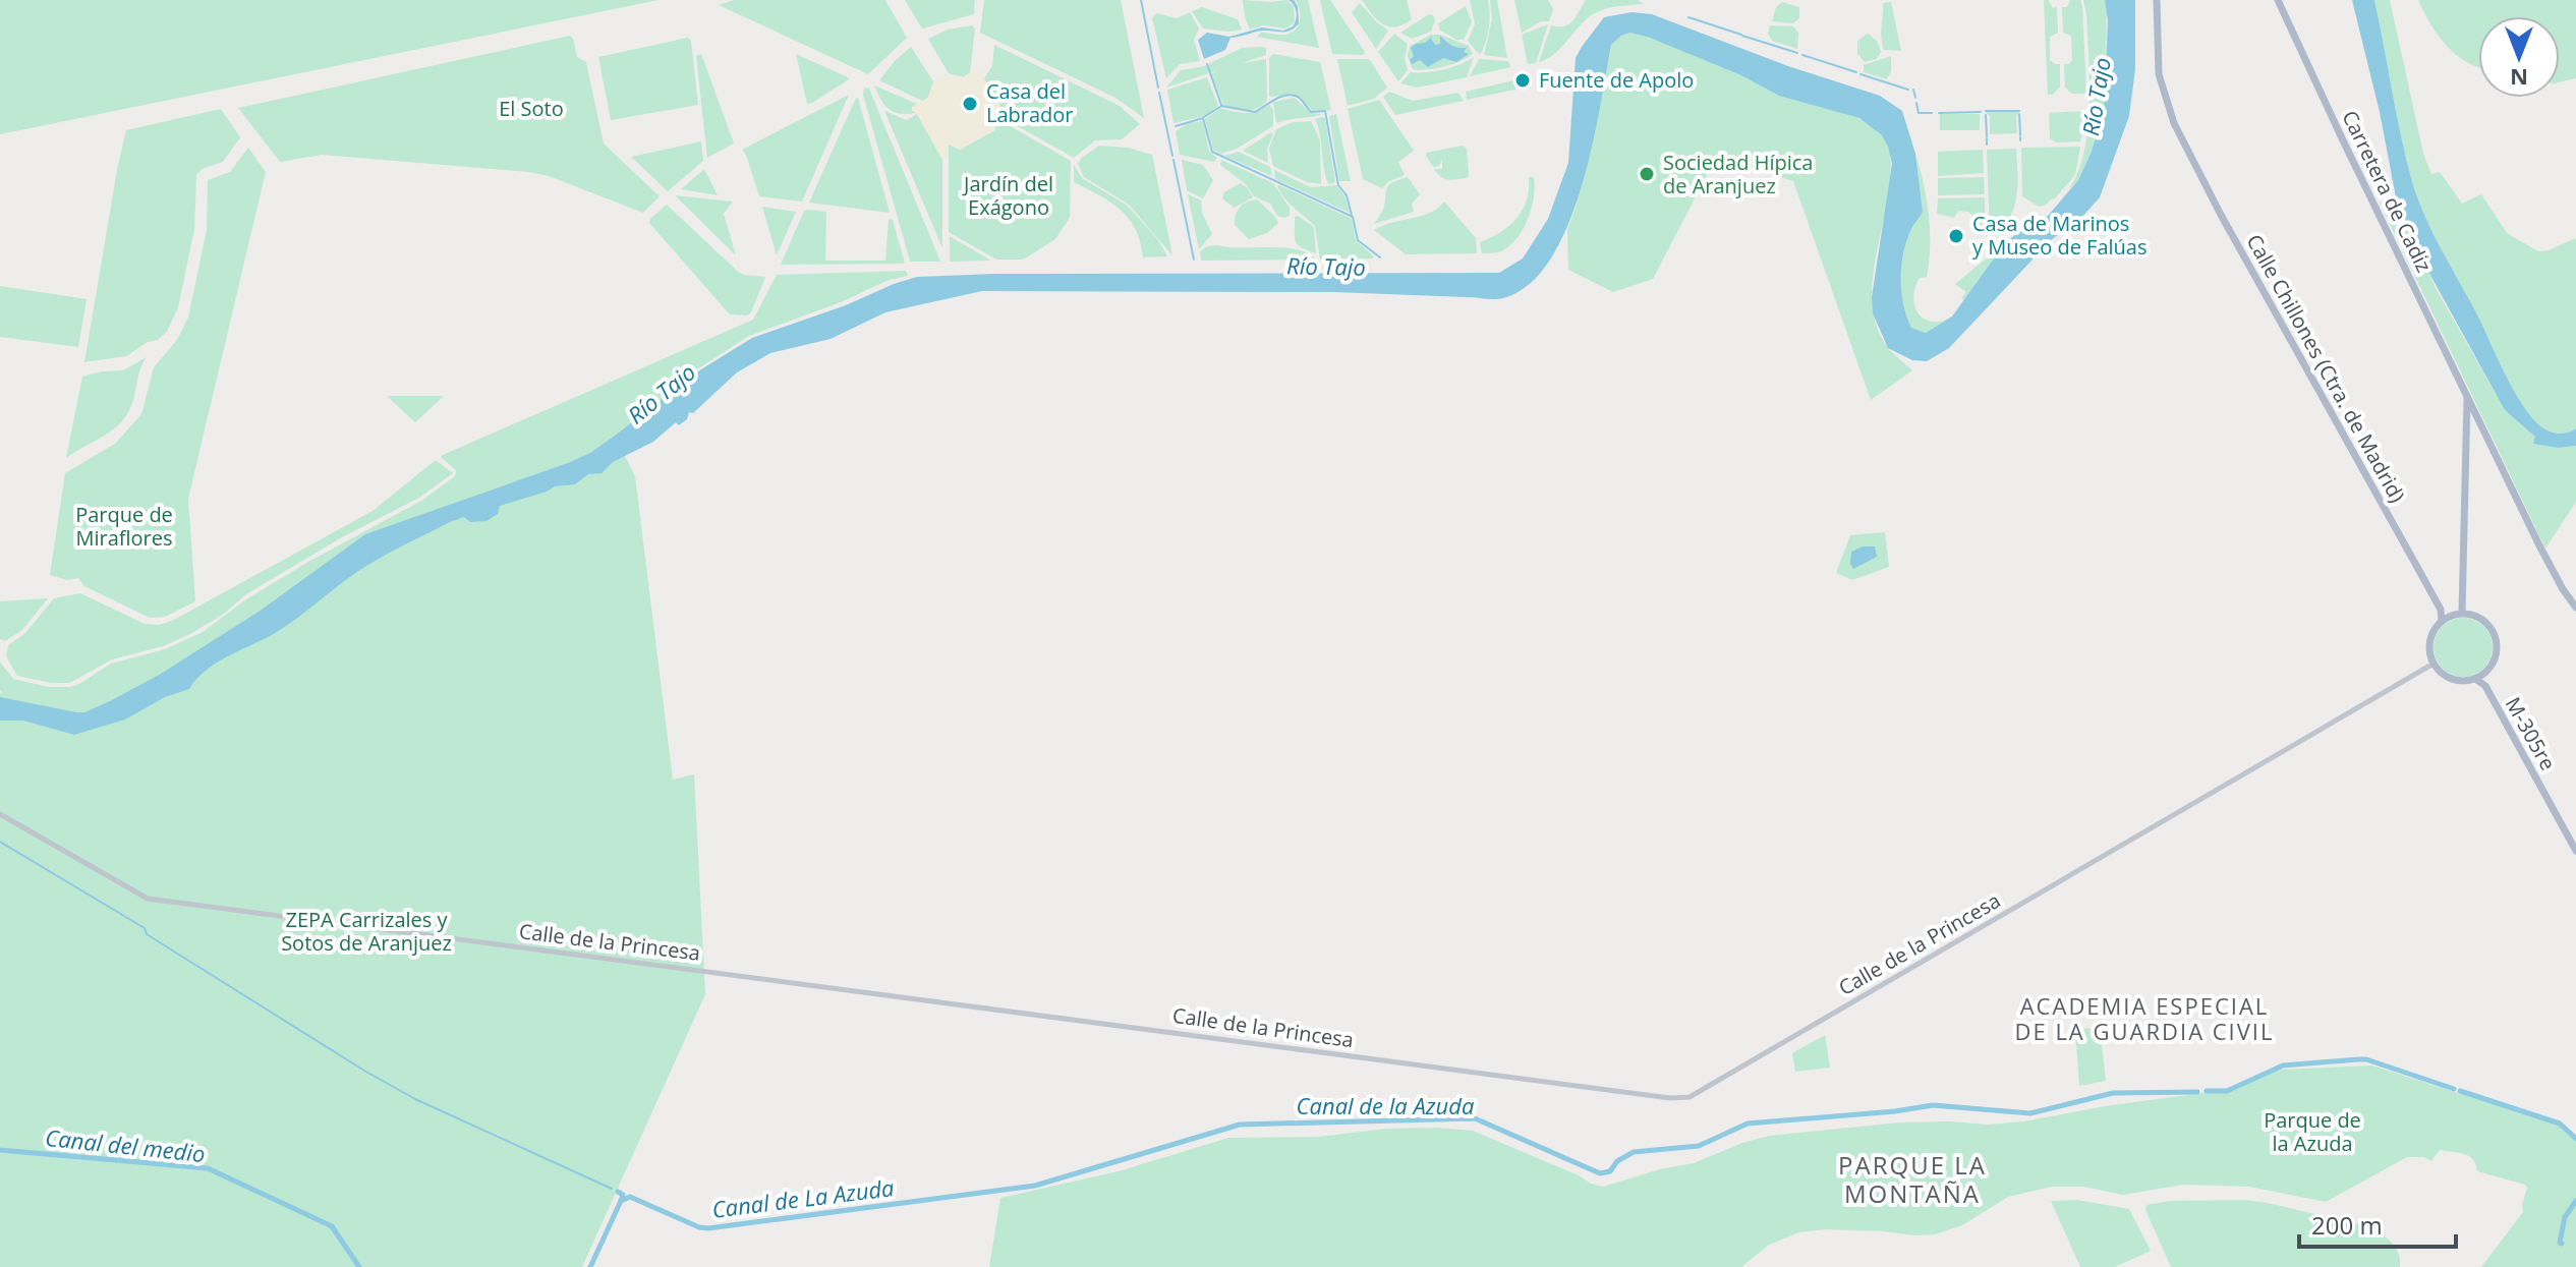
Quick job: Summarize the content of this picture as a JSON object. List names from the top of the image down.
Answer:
{
  "streets": {
    "main road": ["Carretera de Cadiz", "Calle Chillones (Ctra. de Madrid)", "M-305re"],
    "street": ["Calle de la Princesa"]
  },
  "crossings": [
    ["Calle Chillones (Ctra. de Madrid)", "M-305re"],
    ["Calle Chillones (Ctra. de Madrid)", "Calle de la Princesa"],
    ["M-305re", "Calle de la Princesa"]
  ],
  "districts": ["ACADEMIA ESPECIAL DE LA GUARDIA CIVIL", "PARQUE LA MONTAÑA"],
  "water": [
    "Río Tajo",
    "Canal de la Azuda",
    "Canal del medio",
    "Canal de La Azuda"
  ],
  "parks": [
    "El Soto",
    "Jardín del Exágono",
    "Parque de Miraflores",
    "ZEPA Carrizales y Sotos de Aranjuez",
    "Parque de la Azuda"
  ],
  "places": [
    "Fuente de Apolo",
    "Casa del Labrador",
    "Sociedad Hípica de Aranjuez",
    "Casa de Marinos y Museo de Falúas"
  ],
  "scale_bar": "200 m",
  "north": "bottom"
}
